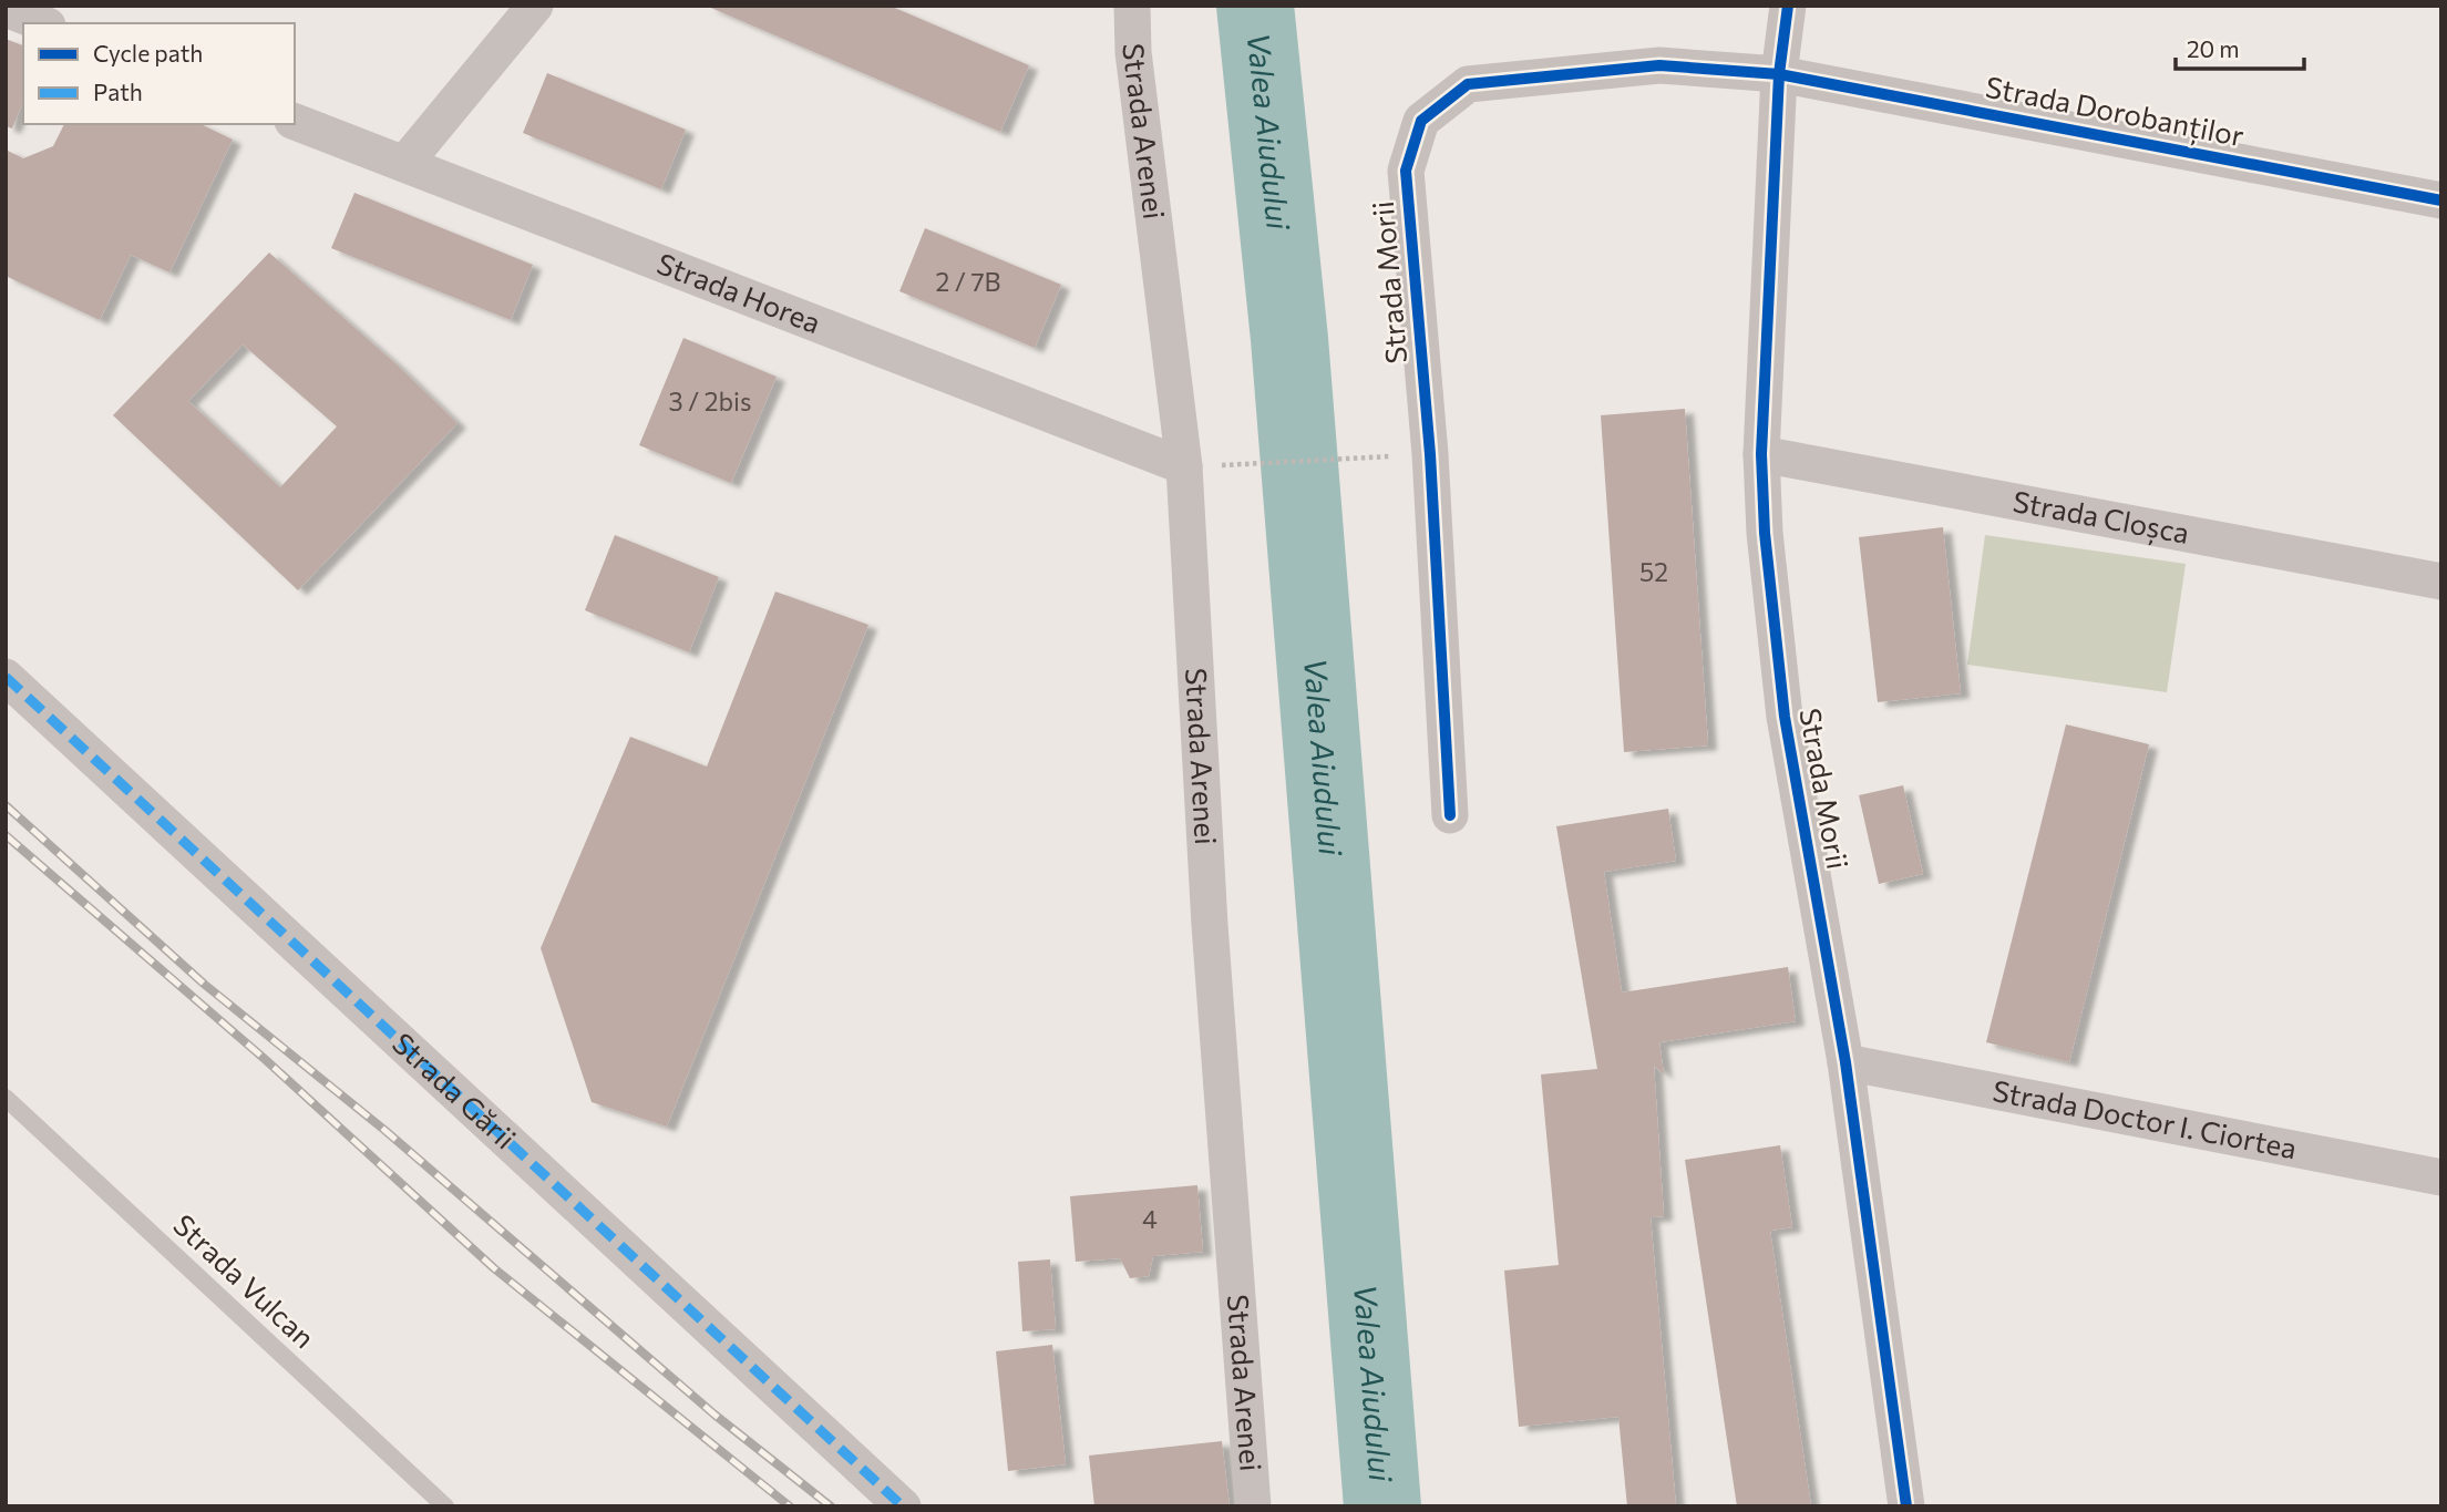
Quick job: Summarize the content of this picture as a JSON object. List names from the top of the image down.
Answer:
{
  "streets": {
    "street": [
      "Strada Dorobanților",
      "Strada Arenei",
      "Strada Morii",
      "Strada Horea",
      "Strada Cloșca",
      "Strada Gării",
      "Strada Doctor I. Ciortea"
    ],
    "lane": ["Strada Vulcan"]
  },
  "crossings": [
    ["Strada Dorobanților", "Strada Morii"],
    ["Strada Arenei", "Strada Horea"],
    ["Strada Morii", "Strada Cloșca"],
    ["Strada Morii", "Strada Doctor I. Ciortea"]
  ],
  "water": ["Valea Aiudului"],
  "house_numbers": [
    "2 / 7B",
    "3 / 2bis",
    "52",
    "4"
  ],
  "legend": ["Cycle path", "Path"],
  "scale_bar": "20 m"
}
